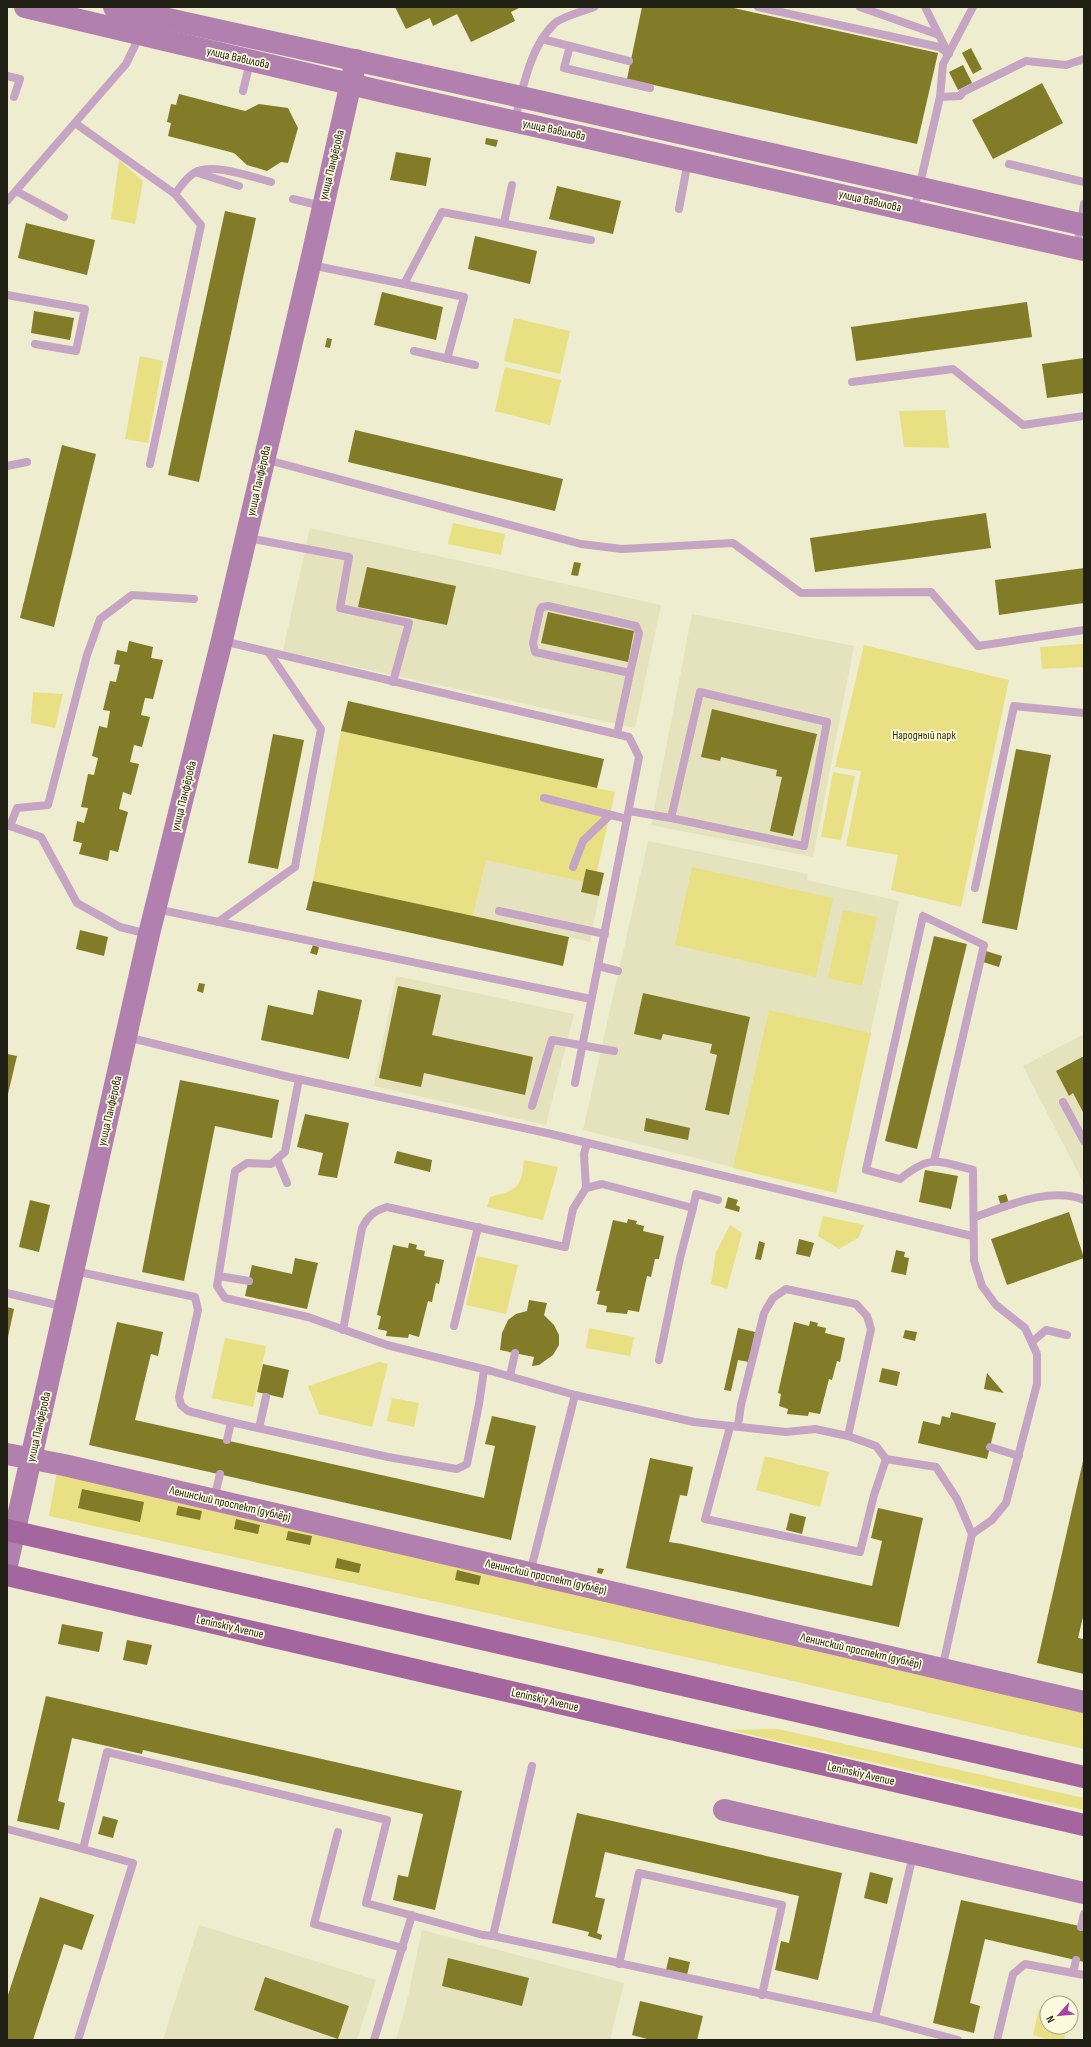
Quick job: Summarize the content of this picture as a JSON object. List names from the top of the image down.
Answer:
{
  "streets": {
    "main road": ["Leninskiy Avenue"],
    "street": ["улица Вавилова", "улица Панфёрова", "Ленинский проспект (дублёр)"]
  },
  "crossings": [
    ["улица Вавилова", "улица Панфёрова"],
    ["улица Панфёрова", "Ленинский проспект (дублёр)"]
  ],
  "parks": ["Народный парк"],
  "north": "bottom left"
}
